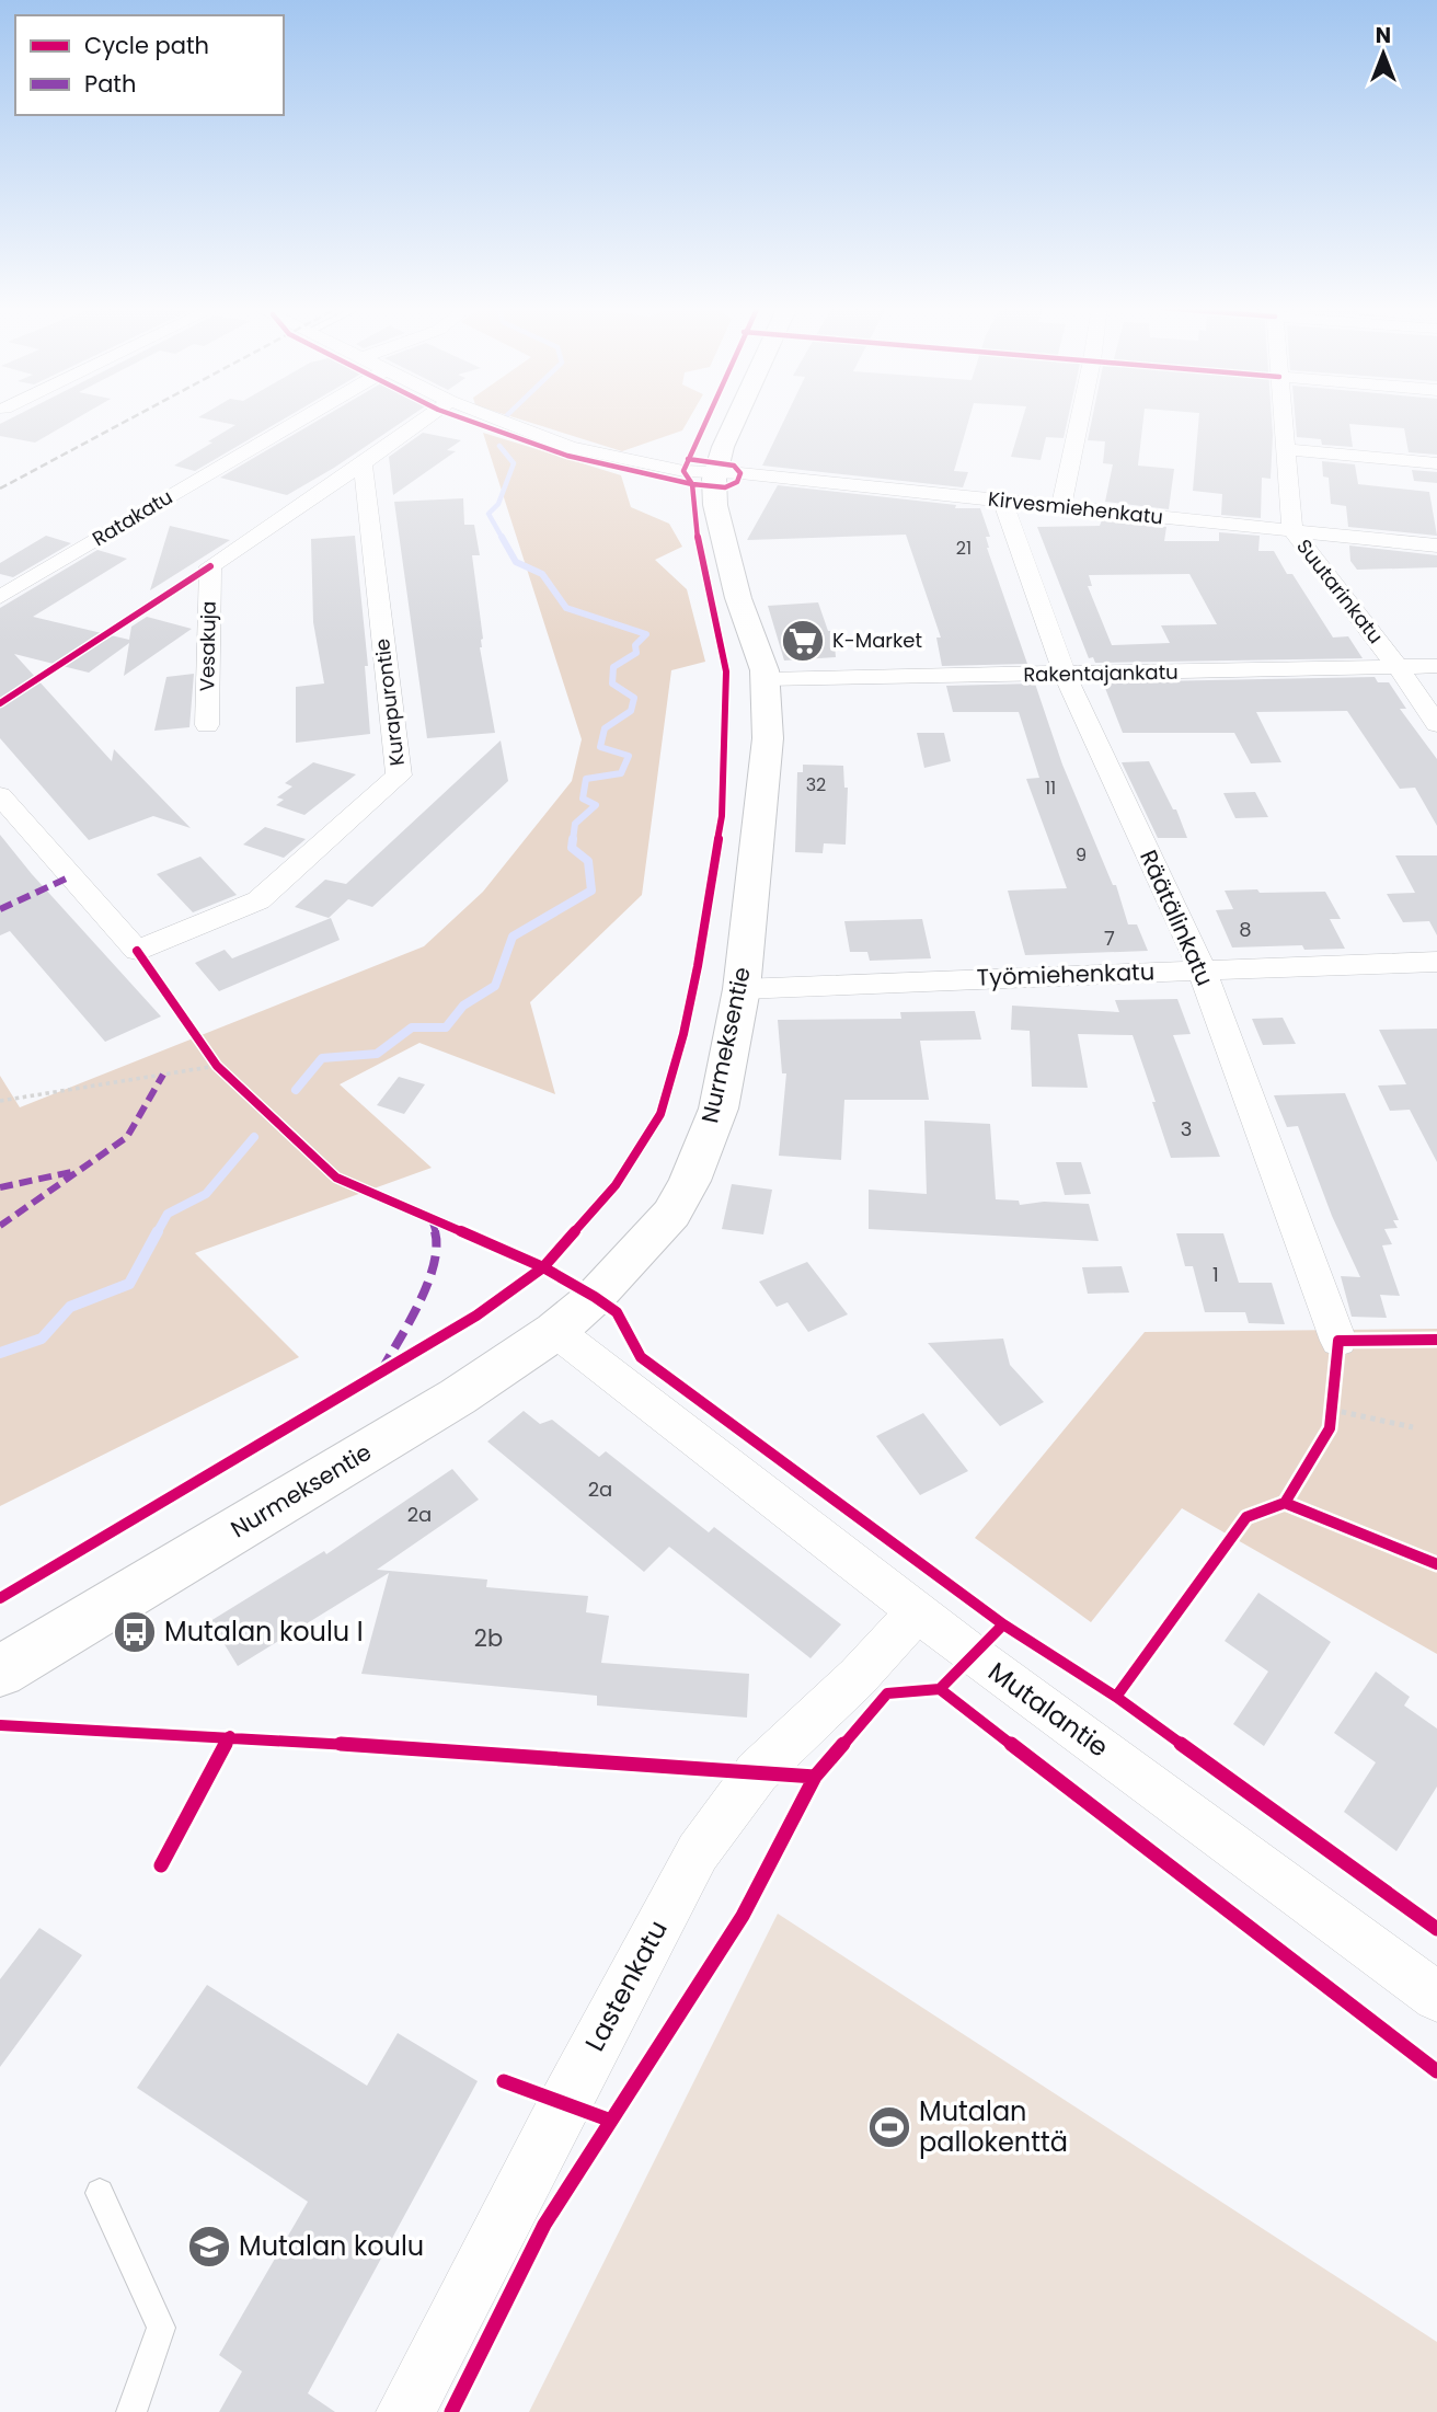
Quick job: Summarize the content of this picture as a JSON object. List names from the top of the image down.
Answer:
{
  "streets": {
    "street": [
      "Kirvesmiehenkatu",
      "Ratakatu",
      "Suutarinkatu",
      "Vesakuja",
      "Rakentajankatu",
      "Kurapurontie",
      "Räätälinkatu",
      "Työmiehenkatu",
      "Nurmeksentie",
      "Mutalantie",
      "Lastenkatu"
    ]
  },
  "crossings": [
    ["Kirvesmiehenkatu", "Suutarinkatu"],
    ["Kirvesmiehenkatu", "Räätälinkatu"],
    ["Kirvesmiehenkatu", "Nurmeksentie"],
    ["Suutarinkatu", "Rakentajankatu"],
    ["Vesakuja", "Kurapurontie"],
    ["Rakentajankatu", "Räätälinkatu"],
    ["Rakentajankatu", "Nurmeksentie"],
    ["Räätälinkatu", "Työmiehenkatu"],
    ["Työmiehenkatu", "Nurmeksentie"],
    ["Nurmeksentie", "Mutalantie"],
    ["Mutalantie", "Lastenkatu"]
  ],
  "places": {
    "supermarket": ["K-Market"],
    "bus stop": ["Mutalan koulu I"],
    "sports": ["Mutalan pallokenttä"],
    "school or university": ["Mutalan koulu"]
  },
  "house_numbers": [
    "21",
    "32",
    "11",
    "9",
    "8",
    "7",
    "3",
    "1",
    "2a",
    "2a",
    "2b"
  ],
  "legend": ["Cycle path", "Path"],
  "north": "top"
}
